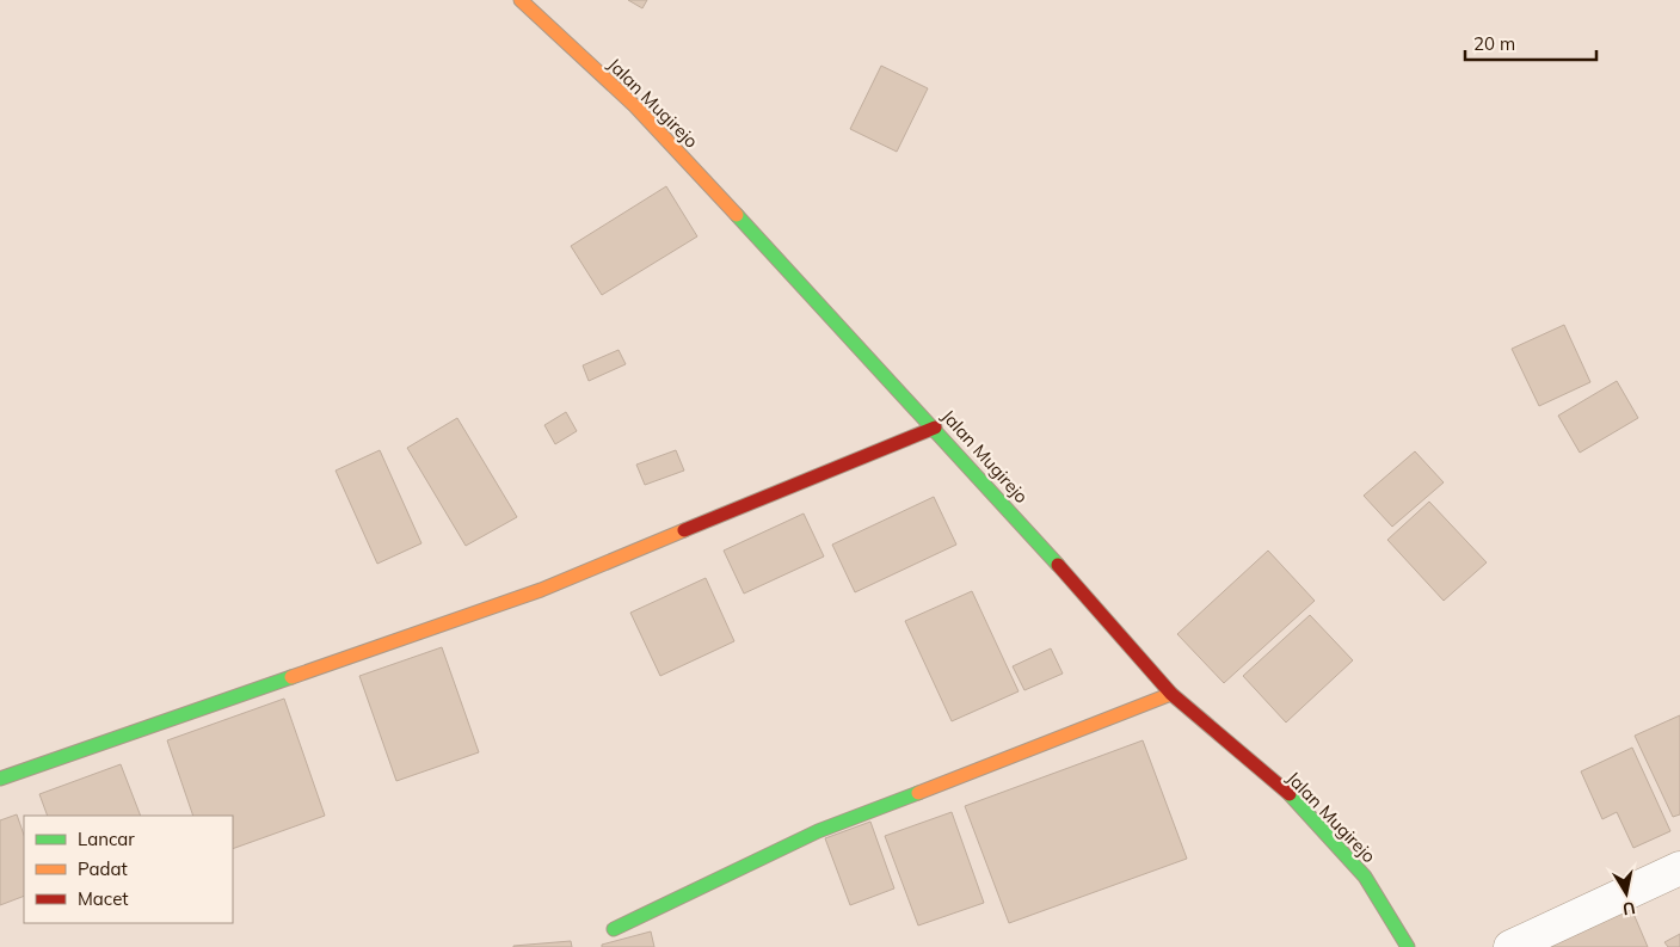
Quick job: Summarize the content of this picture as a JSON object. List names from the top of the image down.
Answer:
{
  "streets": {
    "street": ["Jalan Mugirejo"]
  },
  "legend": ["Lancar", "Padat", "Macet"],
  "scale_bar": "20 m",
  "north": "bottom"
}
